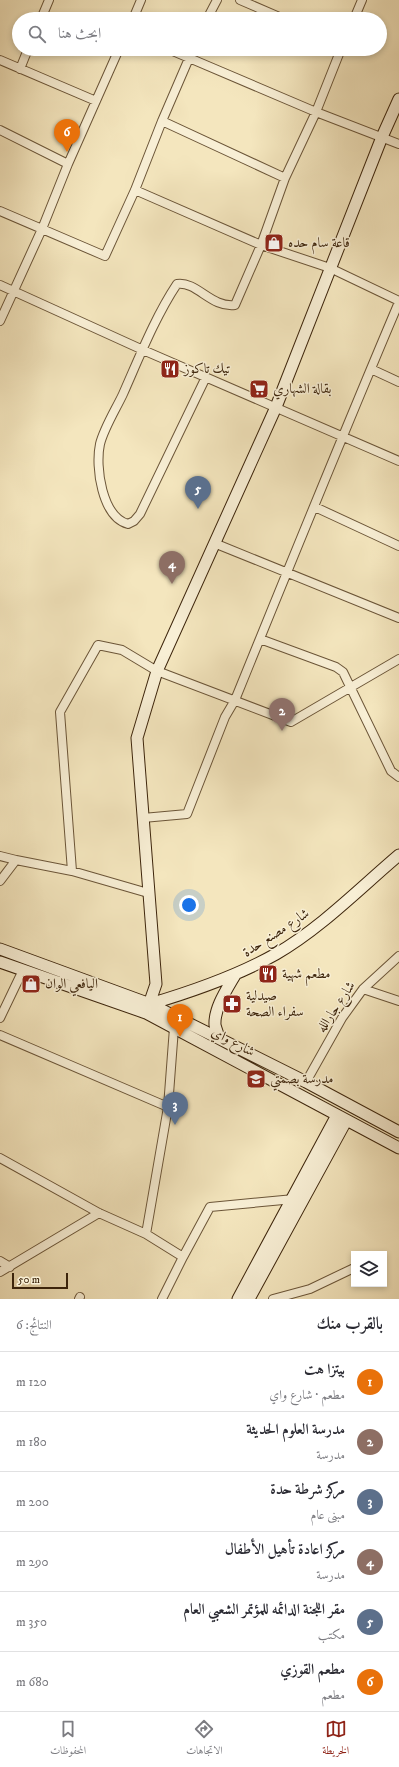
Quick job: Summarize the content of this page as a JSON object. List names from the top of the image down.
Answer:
{
  "streets": {
    "street": ["شارع مصنع حدة", "شارع جارالله", "شارع واي"]
  },
  "crossings": [
    ["شارع مصنع حدة", "شارع واي"],
    ["شارع جارالله", "شارع واي"]
  ],
  "places": {
    "shop": ["قاعة سام حده", "اليافعي الوان"],
    "restaurant": ["تيك تاكوز", "مطعم شهية"],
    "supermarket": ["بقالة الشهاري"],
    "pharmacy": ["صيدلية سفراء الصحة"],
    "school or university": ["مدرسة بصمتي"]
  },
  "scale_bar": "50 m",
  "page": {
    "search": "ابحث هنا",
    "pins": [
      "6",
      "5",
      "4",
      "2",
      "1",
      "3"
    ],
    "scale": "50 m",
    "heading": ["بالقرب منك", "النتائج: 6"],
    "list": [
      {
        "mark": "1",
        "name": "بيتزا هت",
        "note": "مطعم · شارع واي",
        "value": "120 m"
      },
      {
        "mark": "2",
        "name": "مدرسة العلوم الحديثة",
        "note": "مدرسة",
        "value": "180 m"
      },
      {
        "mark": "3",
        "name": "مركز شرطة حدة",
        "note": "مبنى عام",
        "value": "200 m"
      },
      {
        "mark": "4",
        "name": "مركز اعادة تأهيل الأطفال",
        "note": "مدرسة",
        "value": "290 m"
      },
      {
        "mark": "5",
        "name": "مقر اللجنة الدائمه للمؤتمر الشعبي العام",
        "note": "مكتب",
        "value": "350 m"
      },
      {
        "mark": "6",
        "name": "مطعم القوزي",
        "note": "مطعم",
        "value": "680 m"
      }
    ],
    "nav": ["الخريطة", "الاتجاهات", "المحفوظات"]
  }
}
